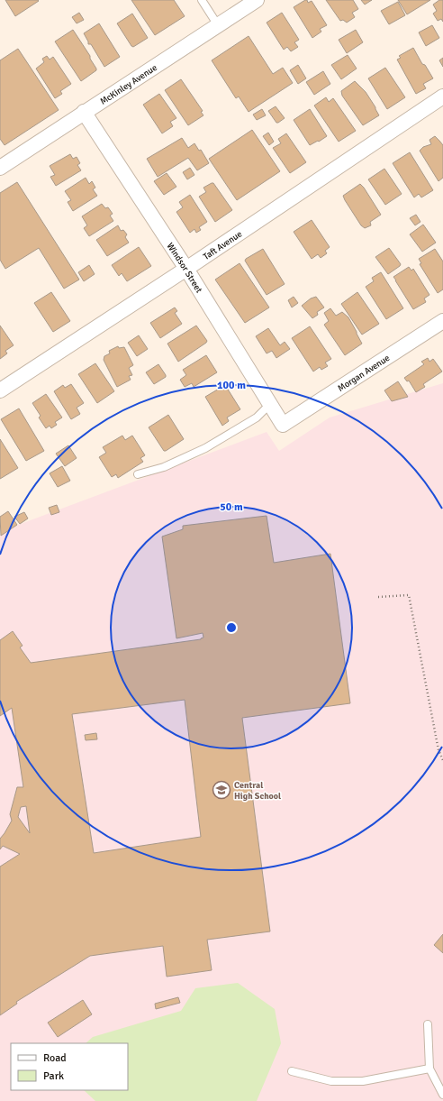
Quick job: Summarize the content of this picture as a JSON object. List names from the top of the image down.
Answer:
{
  "streets": {
    "street": [
      "McKinley Avenue",
      "Taft Avenue",
      "Windsor Street",
      "Morgan Avenue"
    ]
  },
  "crossings": [
    ["McKinley Avenue", "Windsor Street"],
    ["Taft Avenue", "Windsor Street"],
    ["Windsor Street", "Morgan Avenue"]
  ],
  "places": {
    "school or university": ["Central High School"]
  },
  "legend": ["Road", "Park"],
  "rings": ["100 m", "50 m"]
}
